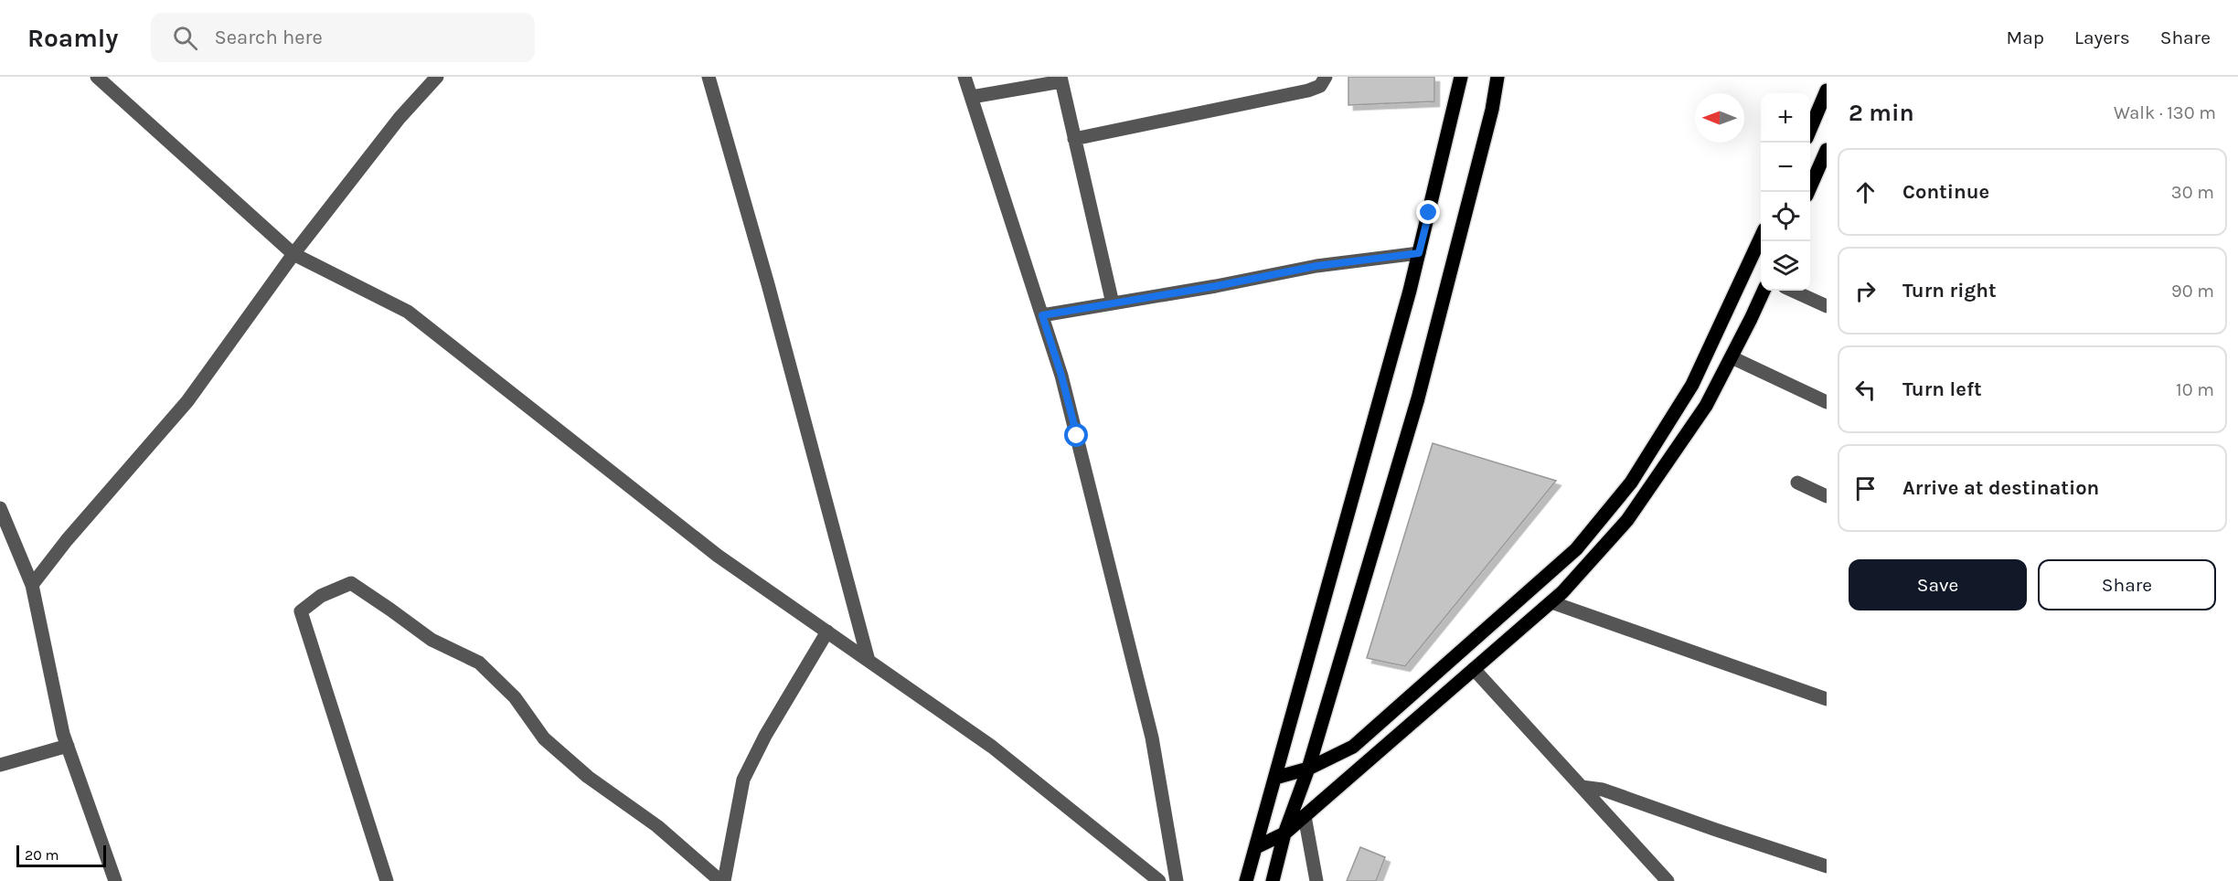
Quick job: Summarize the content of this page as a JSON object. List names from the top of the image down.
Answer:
{
  "scale_bar": "20 m",
  "north": "left",
  "page": {
    "header": "Roamly",
    "search": "Search here",
    "nav": ["Map", "Layers", "Share"],
    "heading": ["2 min", "Walk · 130 m"],
    "map_buttons": ["+", "−"],
    "list": [
      ["Continue", "30 m"],
      ["Turn right", "90 m"],
      ["Turn left", "10 m"],
      "Arrive at destination"
    ],
    "buttons": ["Save", "Share"],
    "scale": "20 m"
  }
}
